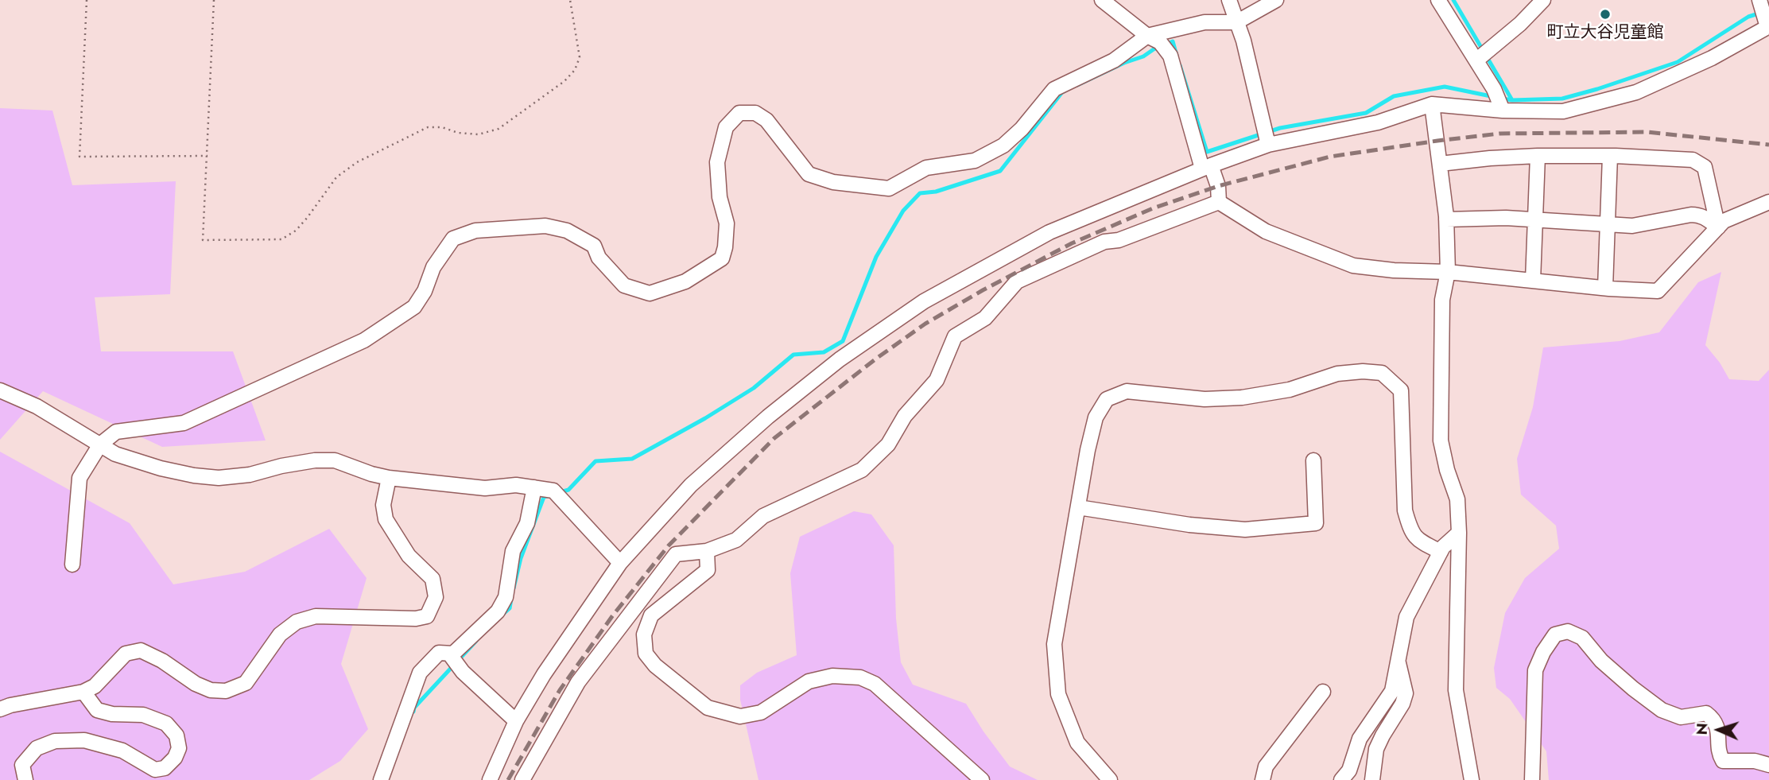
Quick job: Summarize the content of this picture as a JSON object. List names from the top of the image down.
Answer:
{
  "places": ["町立大谷児童館"],
  "north": "left"
}
